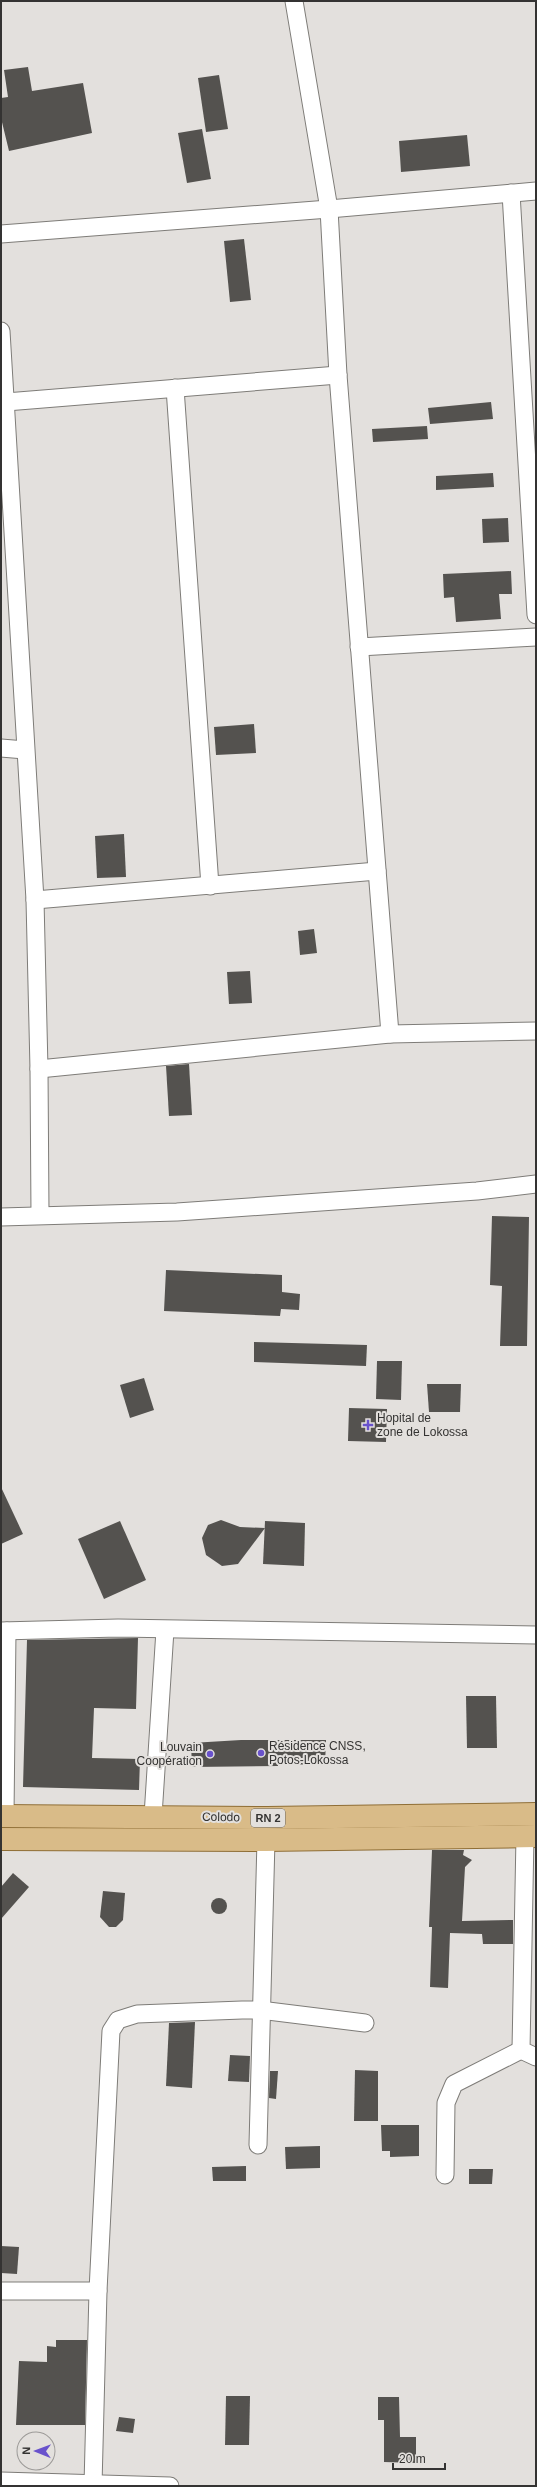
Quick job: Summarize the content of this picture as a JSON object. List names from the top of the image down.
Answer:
{
  "streets": {
    "main road": ["Colodo", "RN 2"]
  },
  "places": {
    "health": ["Hopital de zone de Lokossa"],
    "other": ["Résidence CNSS, Potos-Lokossa", "Louvain Coopération"]
  },
  "scale_bar": "20 m",
  "north": "left"
}
